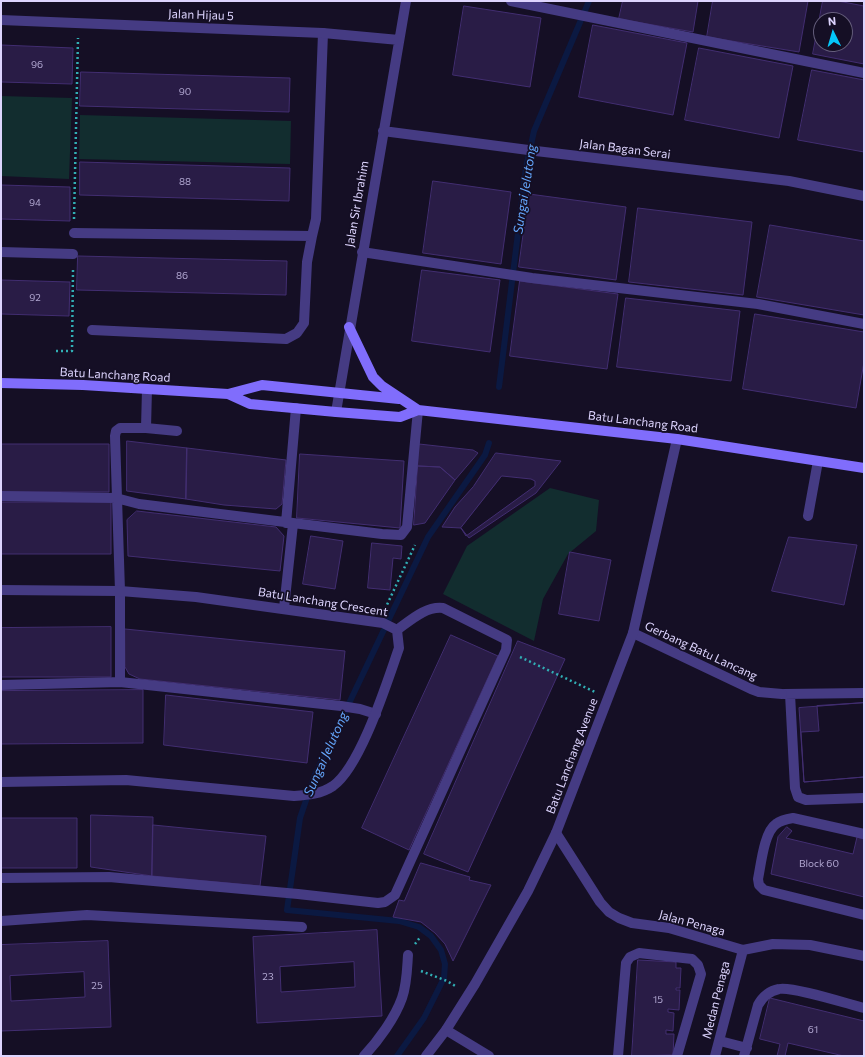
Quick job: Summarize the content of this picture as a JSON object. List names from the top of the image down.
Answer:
{
  "streets": {
    "main road": ["Batu Lanchang Road"],
    "street": [
      "Jalan Hijau 5",
      "Jalan Bagan Serai",
      "Jalan Sir Ibrahim",
      "Batu Lanchang Crescent",
      "Gerbang Batu Lancang",
      "Batu Lanchang Avenue",
      "Jalan Penaga",
      "Medan Penaga"
    ]
  },
  "crossings": [
    ["Jalan Hijau 5", "Jalan Sir Ibrahim"],
    ["Jalan Bagan Serai", "Jalan Sir Ibrahim"],
    ["Jalan Sir Ibrahim", "Batu Lanchang Road"],
    ["Batu Lanchang Road", "Batu Lanchang Avenue"],
    ["Gerbang Batu Lancang", "Batu Lanchang Avenue"],
    ["Batu Lanchang Avenue", "Jalan Penaga"],
    ["Jalan Penaga", "Medan Penaga"]
  ],
  "water": ["Sungai Jelutong"],
  "house_numbers": [
    "96",
    "90",
    "88",
    "94",
    "86",
    "92",
    "Block 60",
    "23",
    "25",
    "15",
    "61"
  ],
  "north": "top"
}
